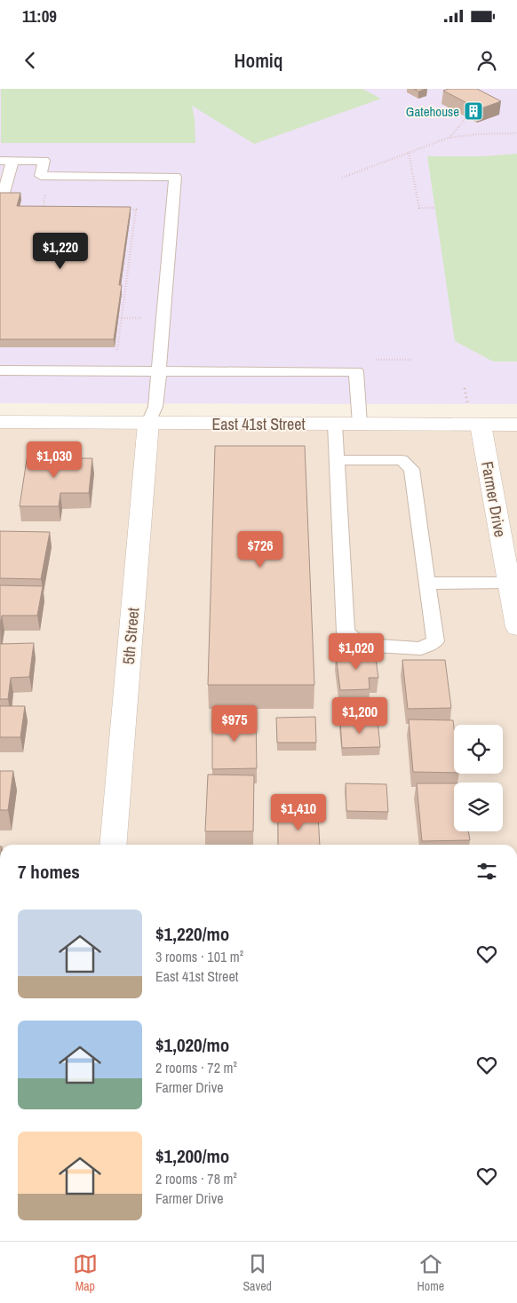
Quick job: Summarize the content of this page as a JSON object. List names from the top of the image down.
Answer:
{
  "streets": {
    "street": ["East 41st Street", "Farmer Drive", "5th Street"]
  },
  "crossings": [
    ["East 41st Street", "Farmer Drive"],
    ["East 41st Street", "5th Street"]
  ],
  "places": {
    "building": ["Gatehouse"]
  },
  "page": {
    "status": "11:09",
    "header": "Homiq",
    "price": [
      "$1,220",
      "$1,030",
      "$726",
      "$1,020",
      "$1,200",
      "$975",
      "$1,410"
    ],
    "heading": "7 homes",
    "list": [
      {
        "name": "$1,220/mo",
        "note": "3 rooms · 101 m² · East 41st Street"
      },
      {
        "name": "$1,020/mo",
        "note": "2 rooms · 72 m² · Farmer Drive"
      },
      {
        "name": "$1,200/mo",
        "note": "2 rooms · 78 m² · Farmer Drive"
      }
    ],
    "tabs": ["Map", "Saved", "Home"]
  }
}
